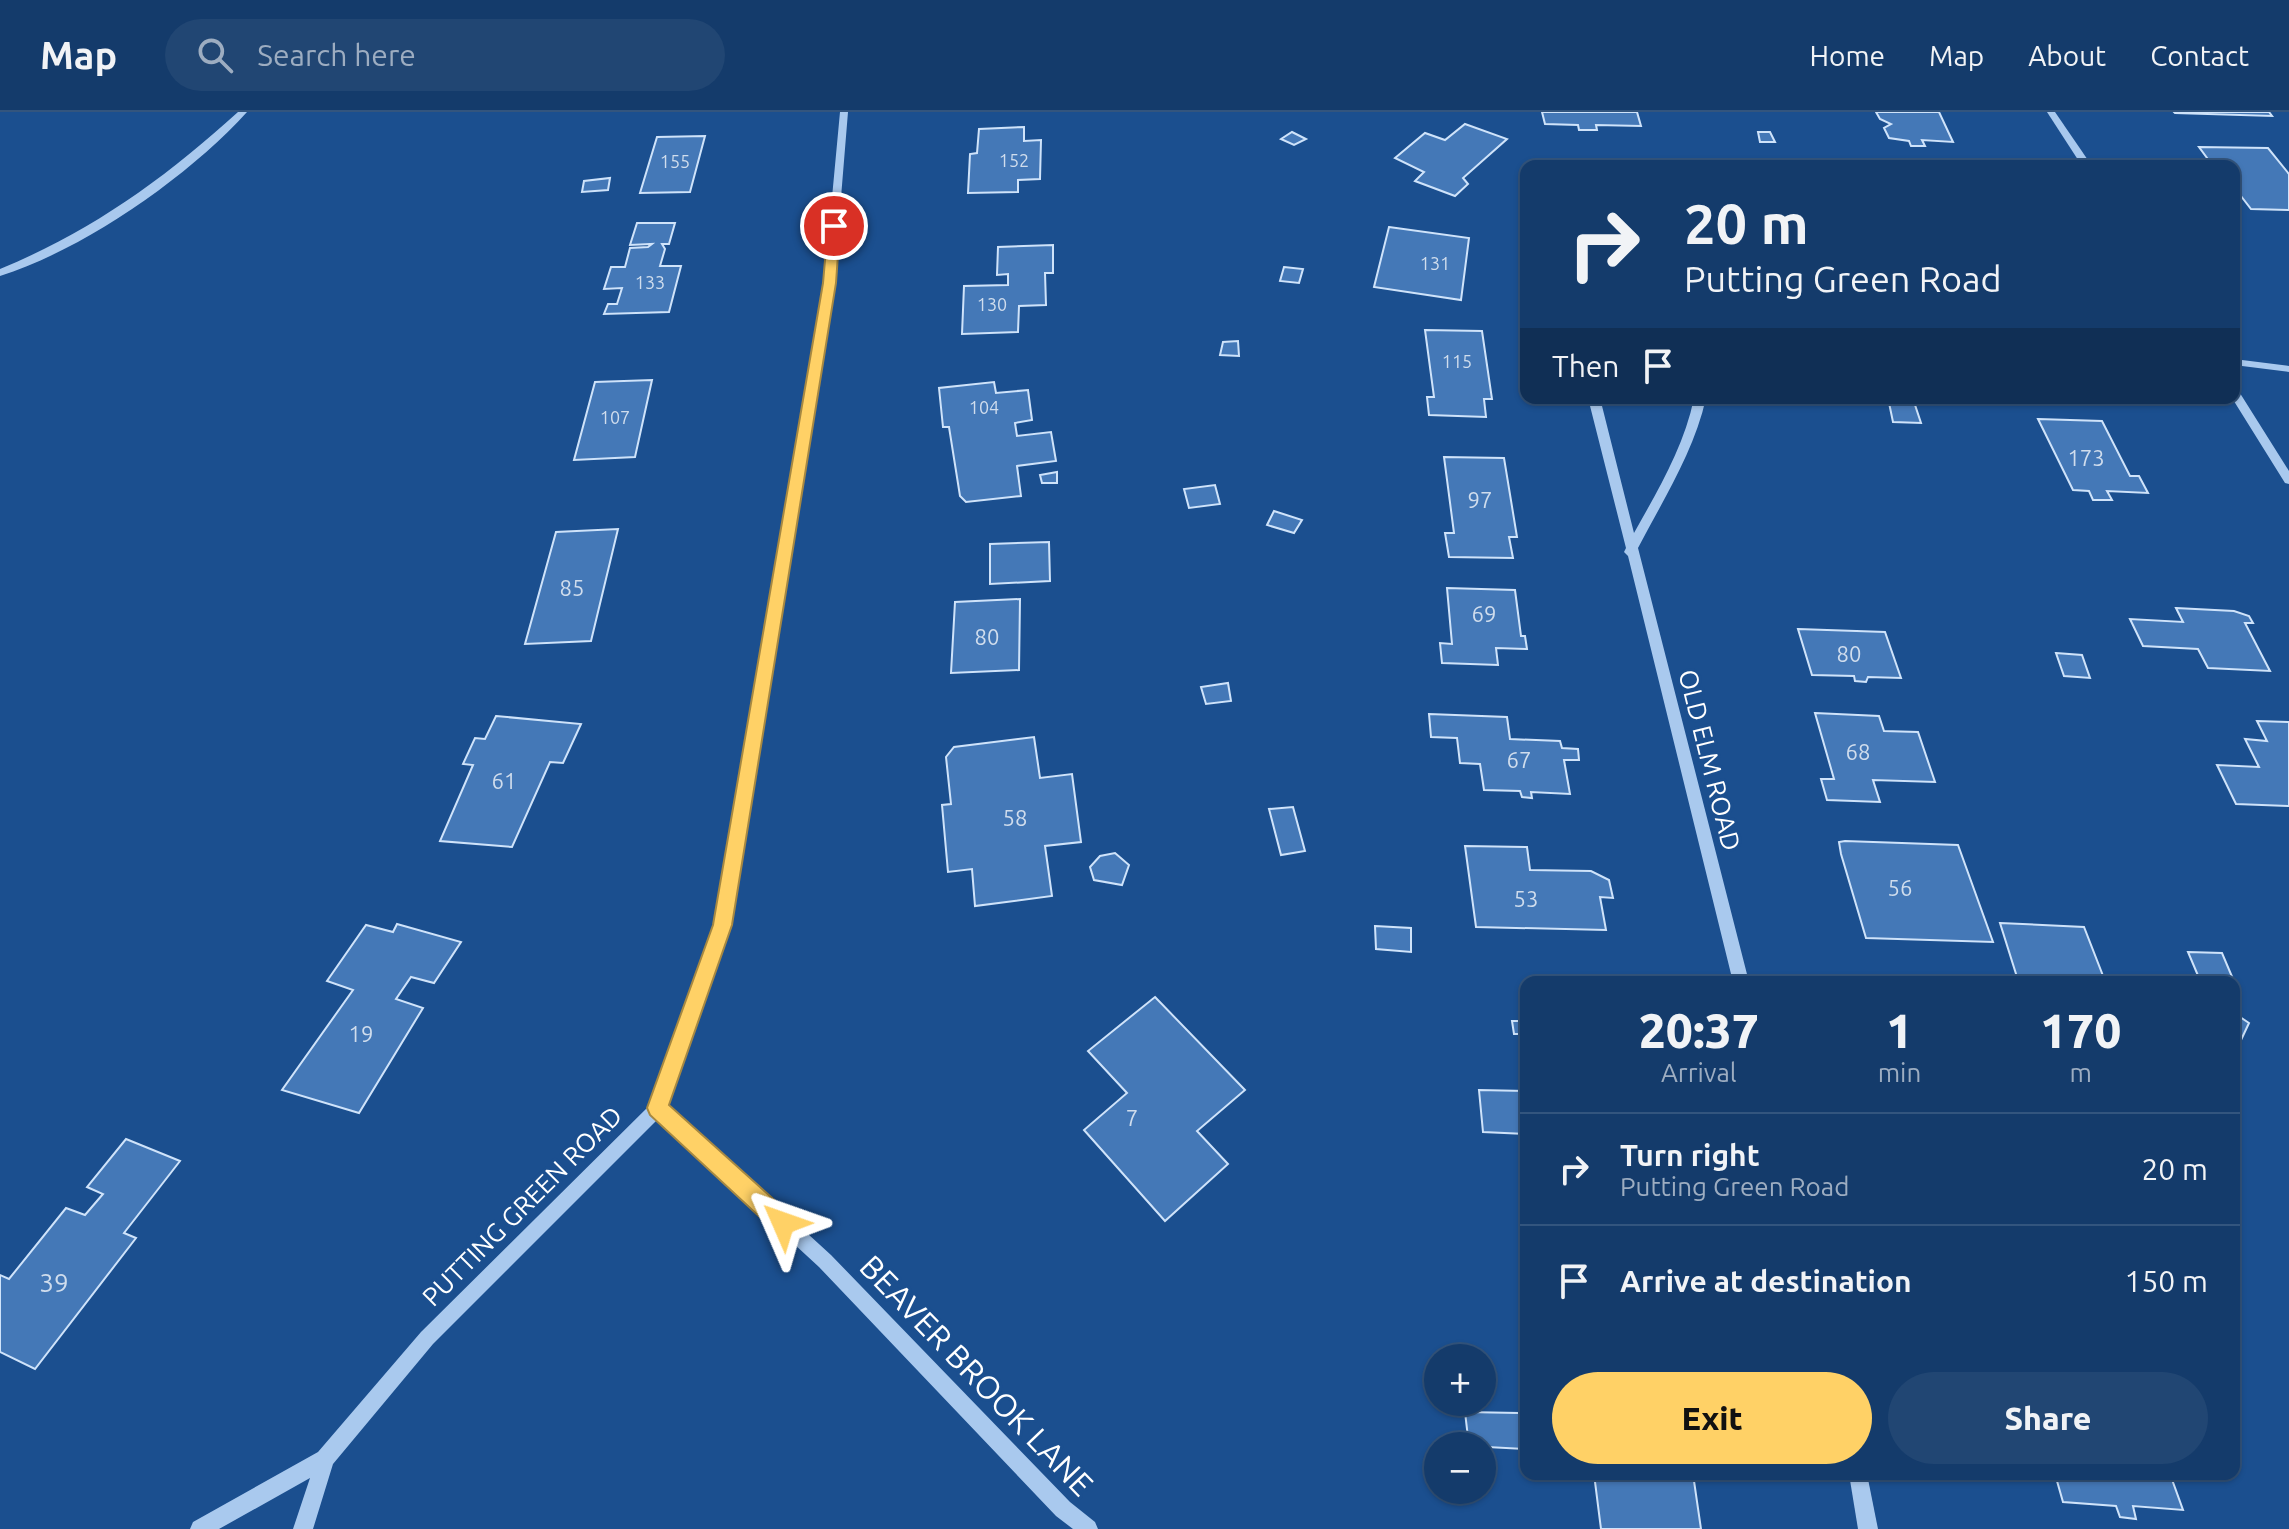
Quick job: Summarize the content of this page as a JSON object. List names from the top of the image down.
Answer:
{
  "streets": {
    "street": ["OLD ELM ROAD", "PUTTING GREEN ROAD", "BEAVER BROOK LANE"]
  },
  "crossings": [
    ["PUTTING GREEN ROAD", "BEAVER BROOK LANE"]
  ],
  "house_numbers": [
    "152",
    "155",
    "131",
    "133",
    "130",
    "115",
    "104",
    "107",
    "173",
    "97",
    "85",
    "69",
    "80",
    "80",
    "68",
    "67",
    "61",
    "58",
    "56",
    "53",
    "19",
    "7",
    "39"
  ],
  "page": {
    "header": "Map",
    "search": "Search here",
    "nav": [
      "Home",
      "Map",
      "About",
      "Contact"
    ],
    "turn": ["20 m", "Putting Green Road"],
    "then": "Then",
    "eta": [
      "20:37",
      "Arrival",
      "1",
      "min",
      "170",
      "m"
    ],
    "list": [
      {
        "name": "Turn right",
        "note": "Putting Green Road",
        "value": "20 m"
      },
      {
        "name": "Arrive at destination",
        "value": "150 m"
      }
    ],
    "map_buttons": ["+", "−"],
    "buttons": ["Exit", "Share"]
  }
}
